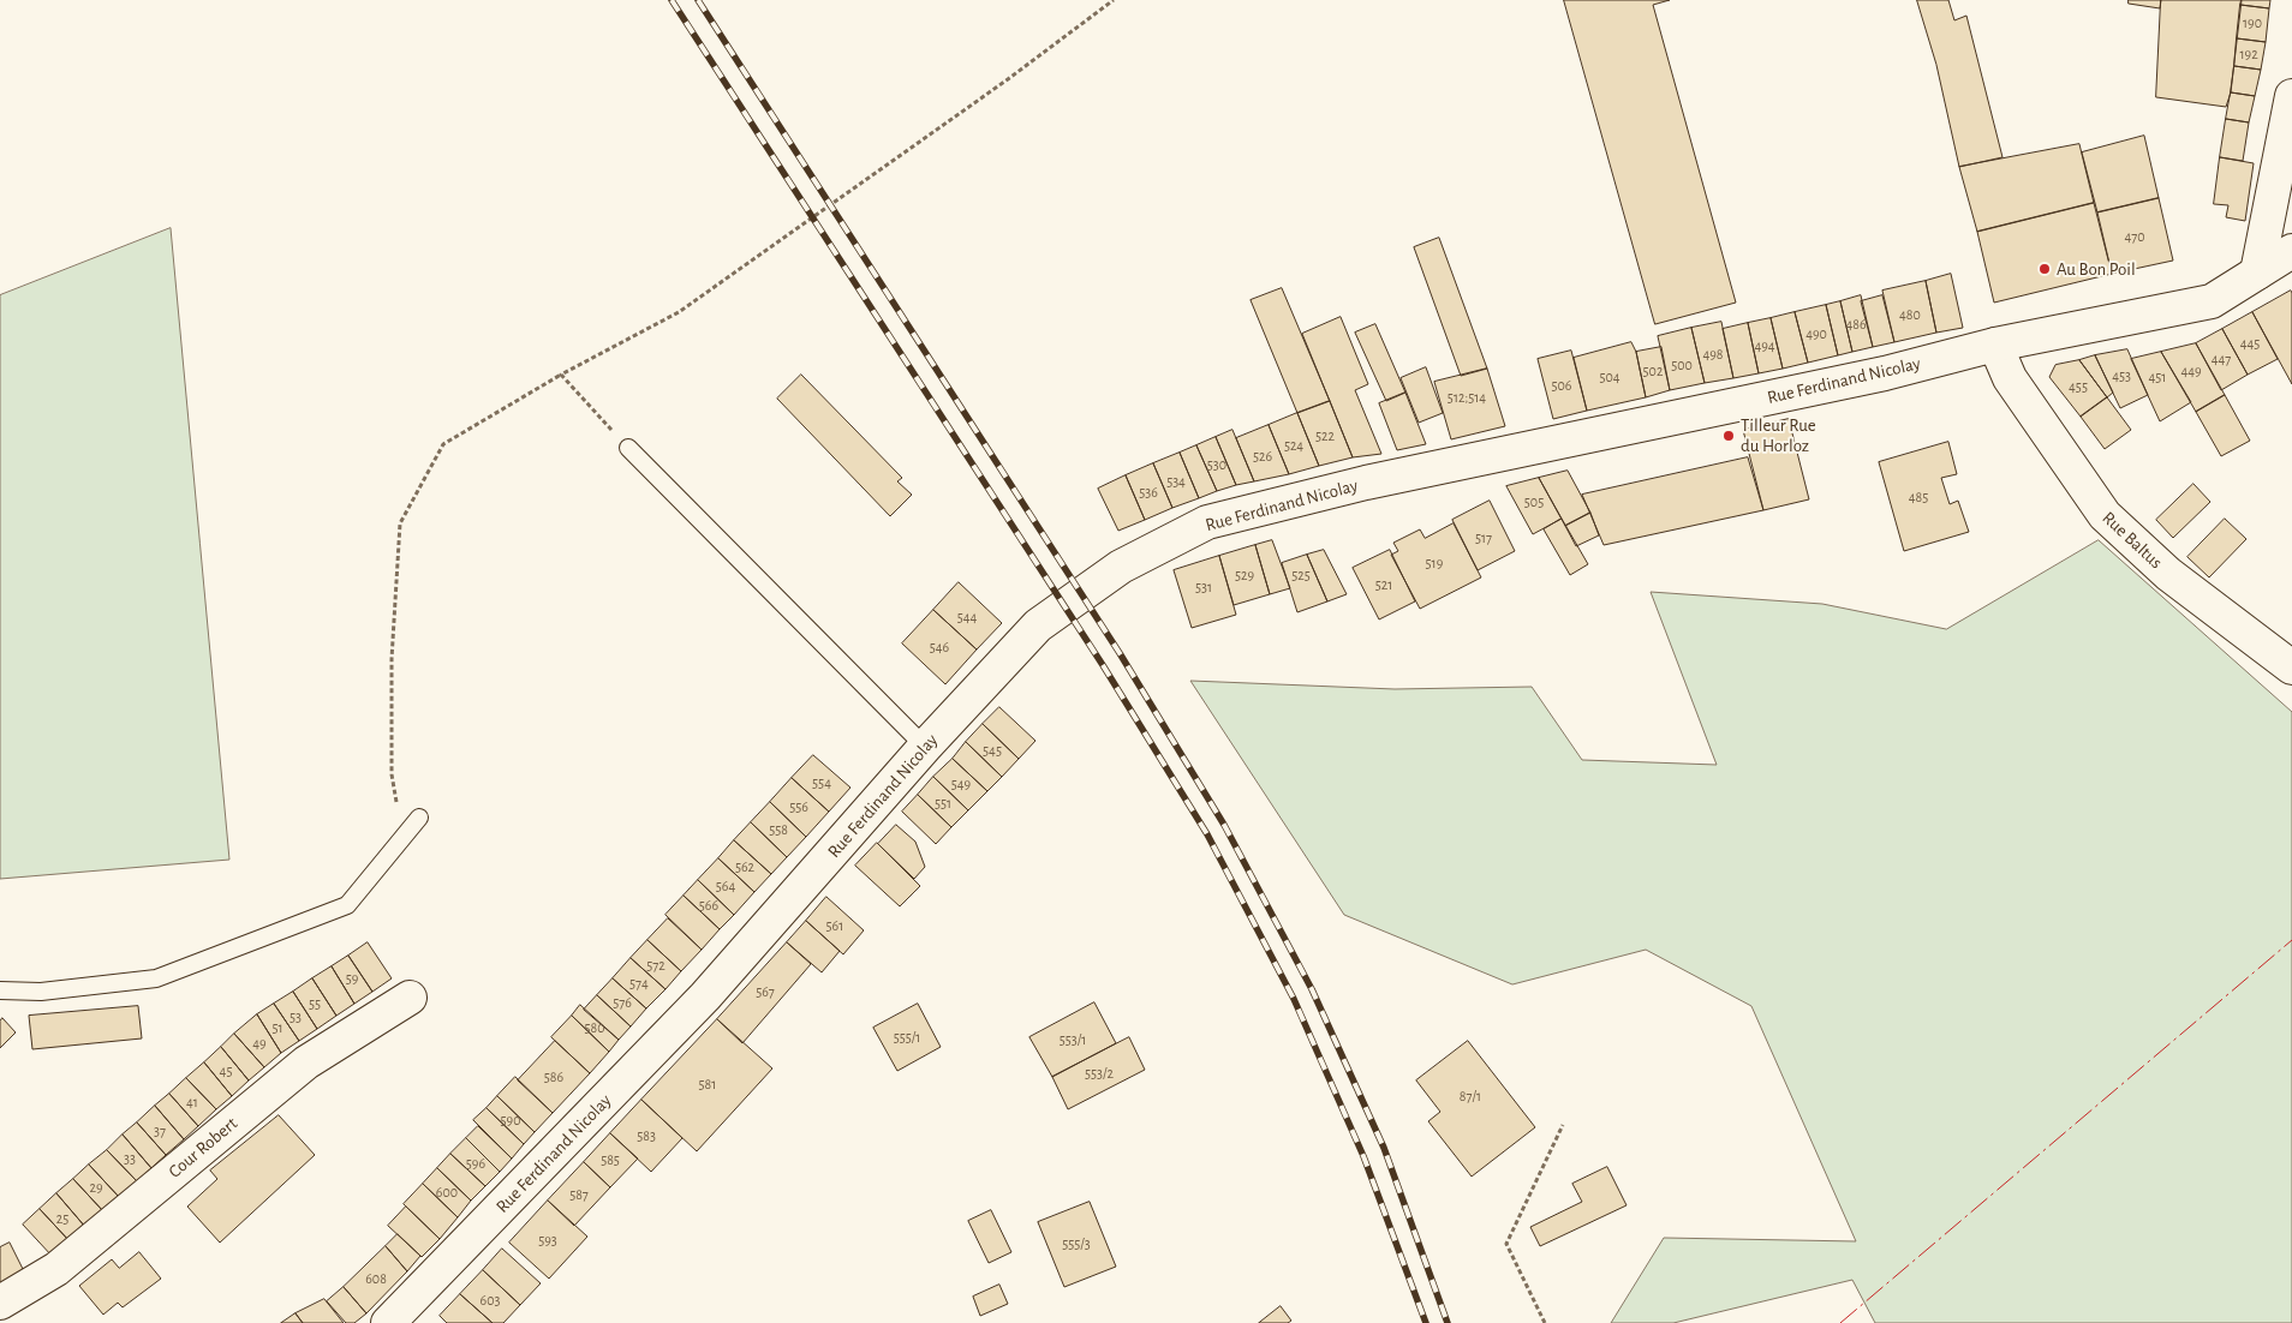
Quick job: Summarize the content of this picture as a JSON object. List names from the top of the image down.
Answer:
{
  "streets": {
    "street": ["Rue Ferdinand Nicolay", "Rue Baltus", "Cour Robert"]
  },
  "crossings": [
    ["Rue Ferdinand Nicolay", "Rue Baltus"]
  ],
  "places": ["Au Bon Poil", "Tilleur Rue du Horloz"],
  "house_numbers": [
    "190",
    "192",
    "470",
    "480",
    "486",
    "490",
    "445",
    "494",
    "498",
    "447",
    "500",
    "502",
    "449",
    "453",
    "504",
    "451",
    "506",
    "455",
    "512;514",
    "522",
    "524",
    "526",
    "530",
    "534",
    "536",
    "485",
    "505",
    "517",
    "519",
    "529",
    "525",
    "521",
    "531",
    "544",
    "546",
    "545",
    "554",
    "549",
    "551",
    "556",
    "558",
    "562",
    "564",
    "566",
    "561",
    "572",
    "59",
    "574",
    "567",
    "576",
    "55",
    "53",
    "51",
    "580",
    "555/1",
    "553/1",
    "49",
    "45",
    "553/2",
    "586",
    "581",
    "87/1",
    "41",
    "590",
    "37",
    "583",
    "33",
    "585",
    "596",
    "29",
    "600",
    "587",
    "25",
    "593",
    "555/3",
    "608",
    "603"
  ]
}
